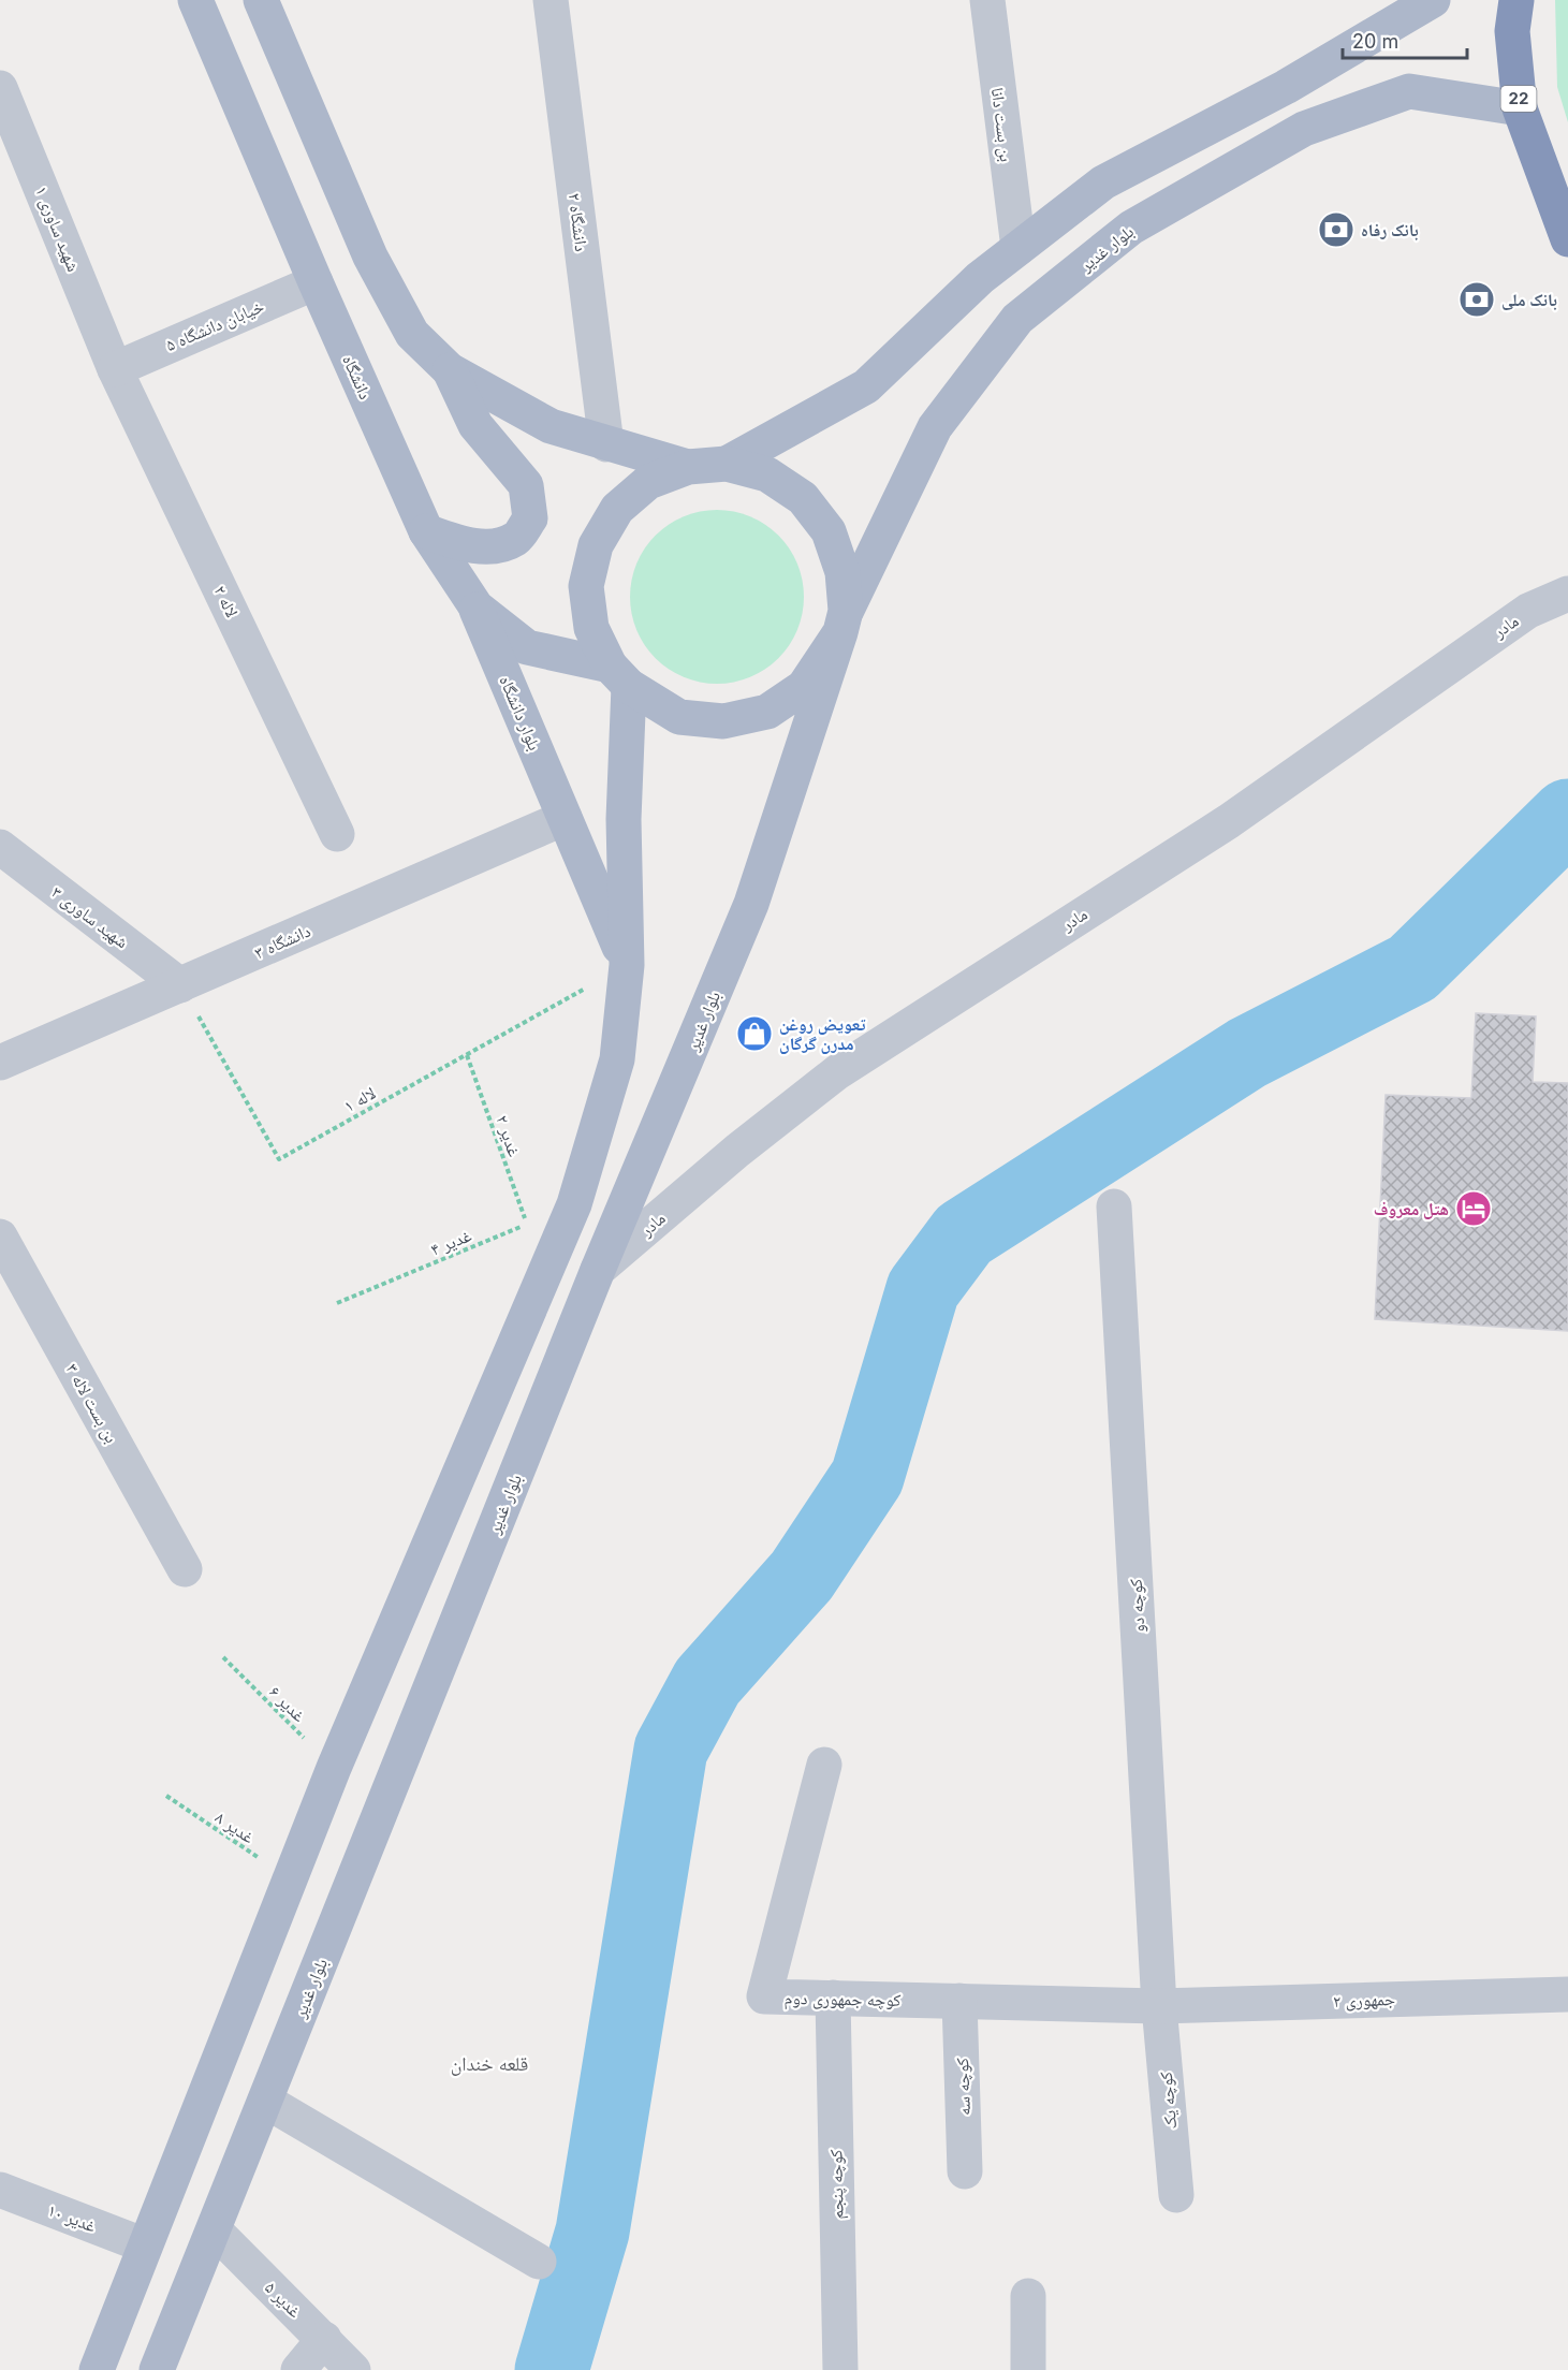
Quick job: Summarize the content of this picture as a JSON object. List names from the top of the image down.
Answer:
{
  "streets": {
    "highway": ["22"],
    "main road": ["بلوار غدیر", "دانشگاه", "بلوار دانشگاه"],
    "street": [
      "بن بست دانا",
      "دانشگاه ۲",
      "۱ شهید ساوری",
      "خیابان دانشگاه ۵",
      "۲ لاله",
      "مادر",
      "۳ شهید ساوری",
      "۳ دانشگاه",
      "بن بست لاله ۳",
      "کوچه دو",
      "کوچه جمهوری دوم",
      "۲ جمهوری",
      "کوچه سه",
      "کوچه یک",
      "کوچه پنجم",
      "غدیر ۱۰",
      "غدیر ۵"
    ],
    "path": [
      "۱ لاله",
      "۲ غدیر",
      "۴ غدیر",
      "۶ غدیر",
      "۸ غدیر"
    ]
  },
  "crossings": [
    ["22", "بلوار غدیر"],
    ["۱ شهید ساوری", "خیابان دانشگاه ۵"],
    ["۱ شهید ساوری", "۲ لاله"],
    ["بلوار غدیر", "مادر"],
    ["بلوار غدیر", "غدیر ۵"],
    ["خیابان دانشگاه ۵", "دانشگاه"],
    ["خیابان دانشگاه ۵", "۲ لاله"],
    ["دانشگاه", "بلوار دانشگاه"],
    ["بلوار دانشگاه", "۳ دانشگاه"],
    ["۳ شهید ساوری", "۳ دانشگاه"],
    ["۳ شهید ساوری", "۱ لاله"],
    ["۳ دانشگاه", "۱ لاله"],
    ["۱ لاله", "۲ غدیر"],
    ["۲ غدیر", "۴ غدیر"],
    ["کوچه دو", "کوچه جمهوری دوم"],
    ["کوچه دو", "۲ جمهوری"],
    ["کوچه دو", "کوچه یک"],
    ["کوچه جمهوری دوم", "۲ جمهوری"],
    ["کوچه جمهوری دوم", "کوچه سه"],
    ["کوچه جمهوری دوم", "کوچه یک"],
    ["کوچه جمهوری دوم", "کوچه پنجم"],
    ["۲ جمهوری", "کوچه یک"]
  ],
  "districts": ["قلعه خندان"],
  "places": {
    "bank": ["بانک رفاه", "بانک ملی"],
    "shop": ["تعویض روغن مدرن گرگان"],
    "hotel": ["هتل معروف"]
  },
  "scale_bar": "20 m"
}
